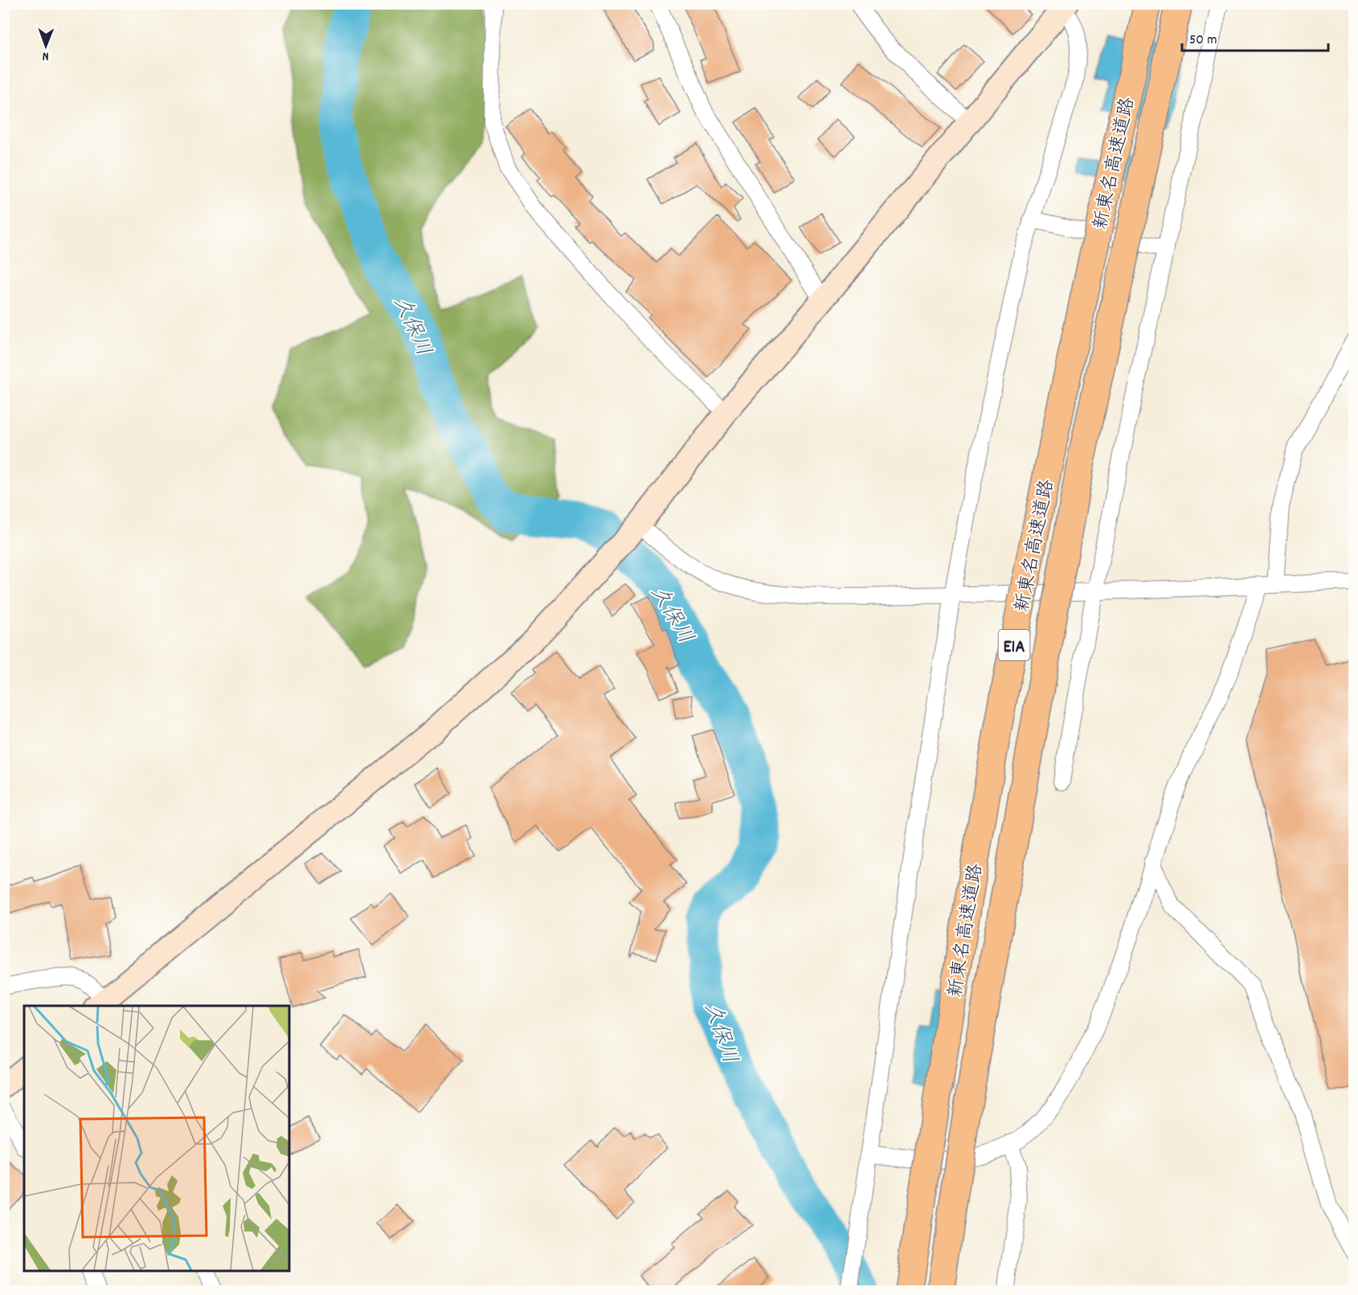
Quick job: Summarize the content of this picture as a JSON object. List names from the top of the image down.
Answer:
{
  "streets": {
    "highway": ["新東名高速道路", "E1A"]
  },
  "water": ["久保川"],
  "scale_bar": "50 m",
  "north": "bottom"
}
